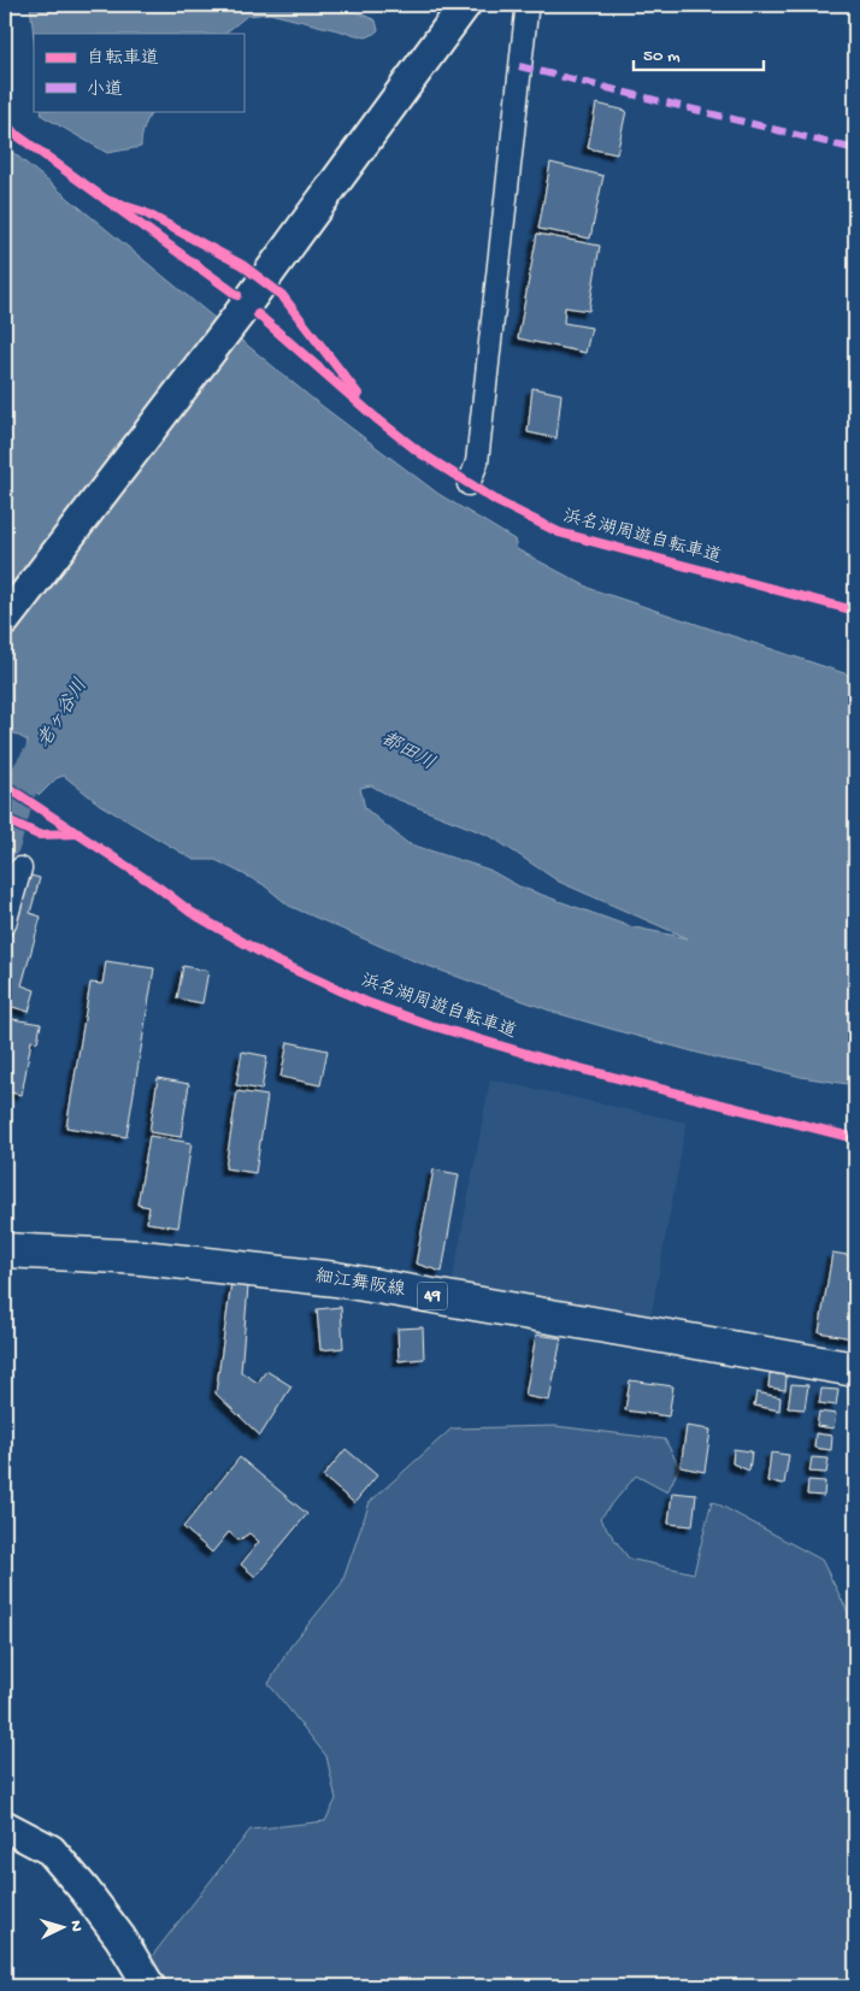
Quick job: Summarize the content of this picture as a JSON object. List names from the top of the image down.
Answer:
{
  "streets": {
    "main road": ["細江舞阪線", "49"],
    "cycle path": ["浜名湖周遊自転車道"]
  },
  "water": ["老ヶ谷川", "都田川"],
  "legend": ["自転車道", "小道"],
  "scale_bar": "50 m",
  "north": "right"
}
